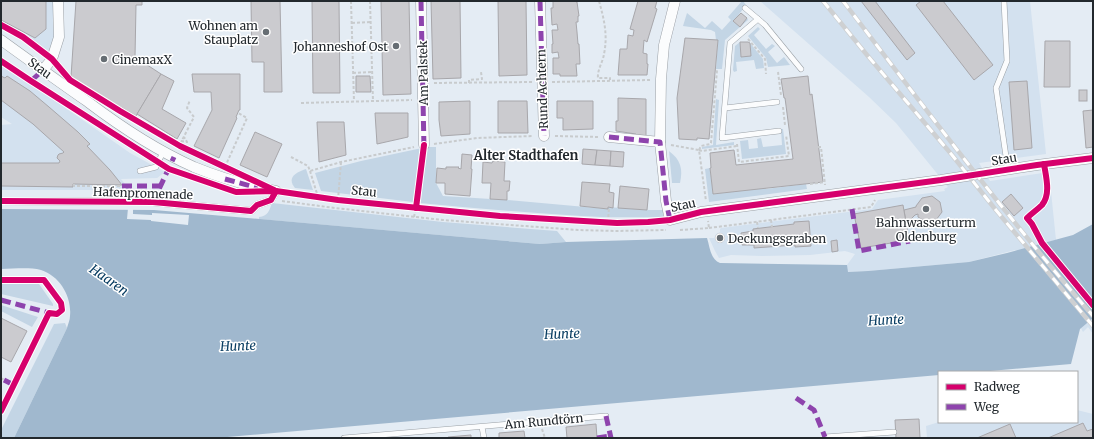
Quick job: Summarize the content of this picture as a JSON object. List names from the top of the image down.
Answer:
{
  "streets": {
    "street": [
      "Stau",
      "Am Palstek",
      "Rund Achtern",
      "Hafenpromenade"
    ],
    "lane": ["Am Rundtörn"]
  },
  "crossings": [
    ["Stau", "Hafenpromenade"]
  ],
  "districts": ["Alter Stadthafen"],
  "water": ["Haaren", "Hunte"],
  "places": [
    "Wohnen am Stauplatz",
    "Johanneshof Ost",
    "CinemaxX",
    "Bahnwasserturm Oldenburg",
    "Deckungsgraben"
  ],
  "legend": ["Radweg", "Weg"]
}
